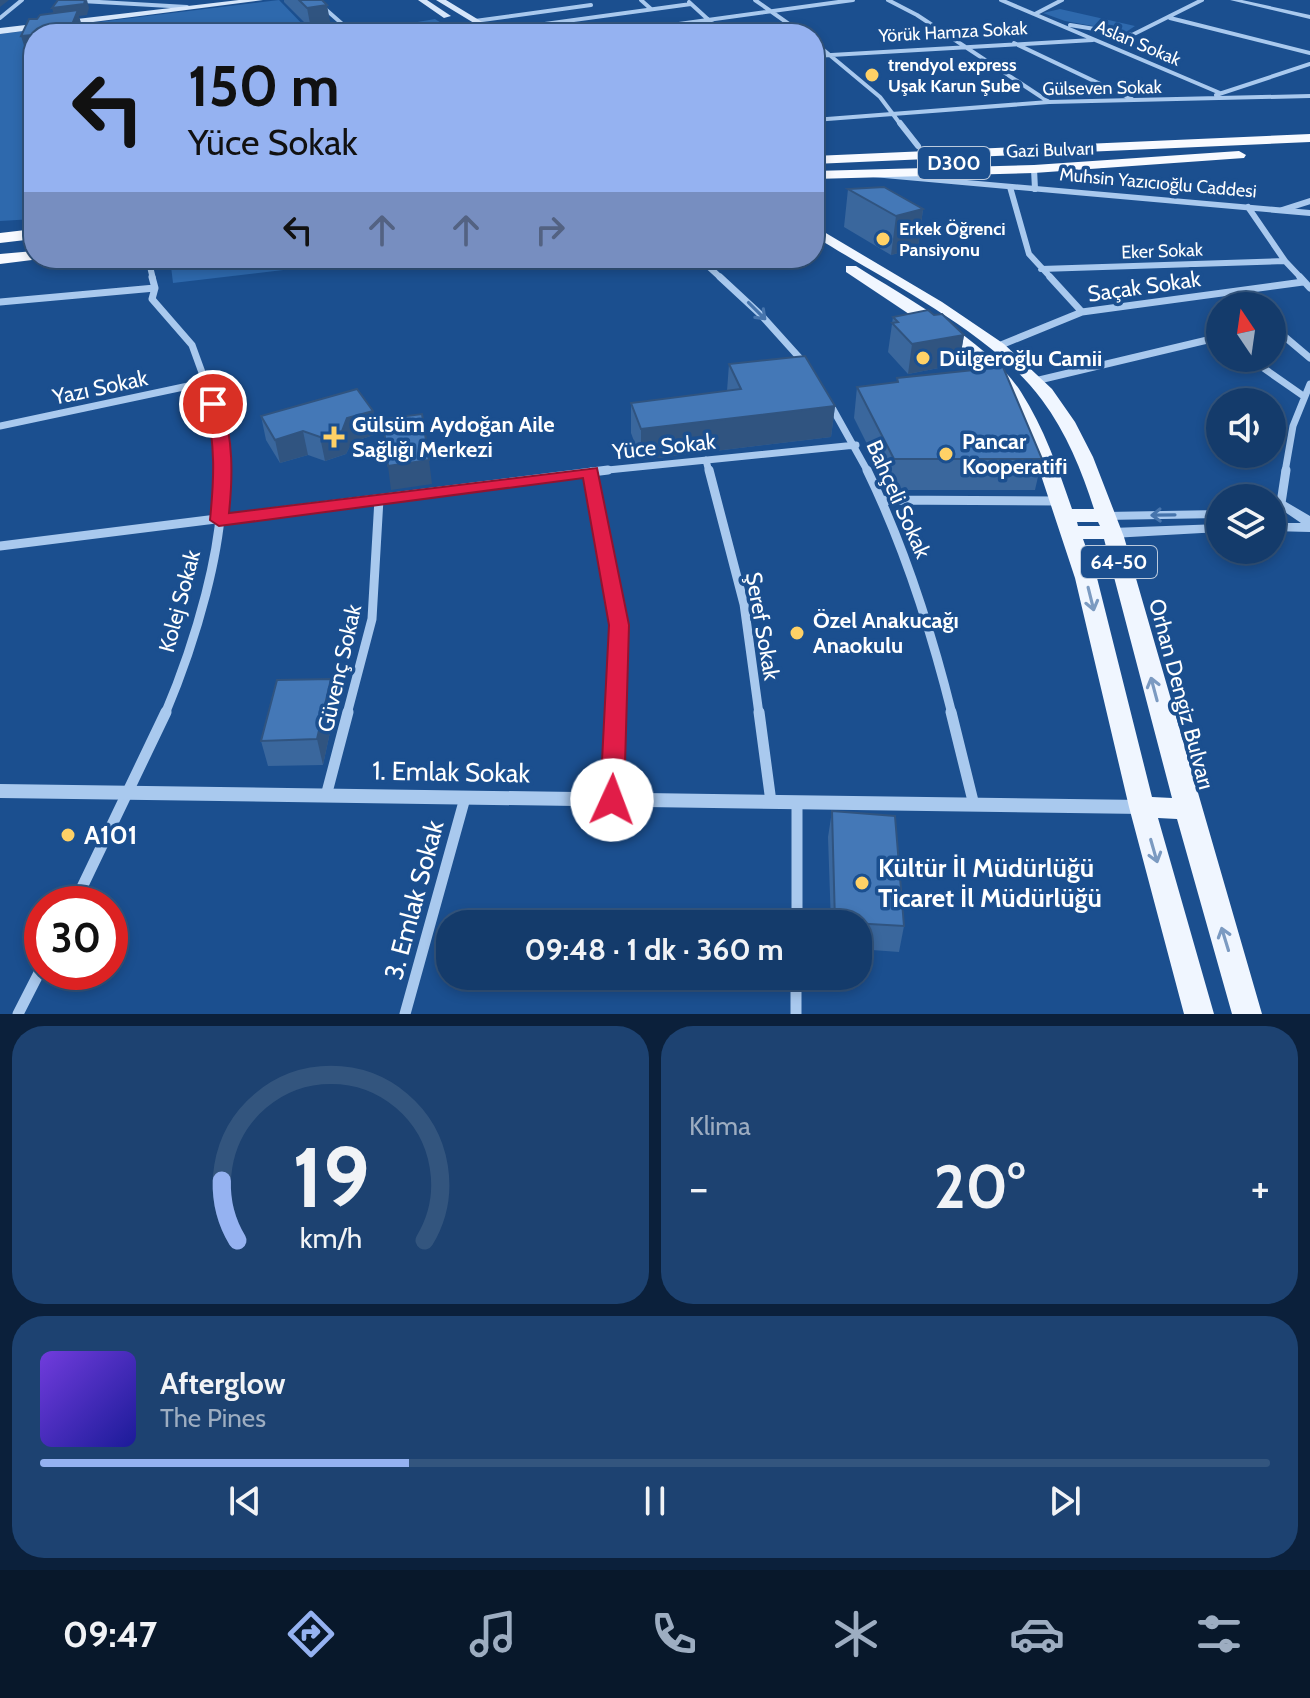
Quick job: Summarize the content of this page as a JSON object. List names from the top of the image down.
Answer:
{
  "streets": {
    "highway": ["Gazi Bulvarı", "D300"],
    "main road": ["64-50", "Orhan Dengiz Bulvarı"],
    "street": [
      "Yörük Hamza Sokak",
      "Aslan Sokak",
      "Gülseven Sokak",
      "Muhsin Yazıcıoğlu Caddesi",
      "Eker Sokak",
      "Saçak Sokak",
      "Yazı Sokak",
      "Yüce Sokak",
      "Bahçeli Sokak",
      "Kolej Sokak",
      "Şeref Sokak",
      "Güvenç Sokak",
      "1. Emlak Sokak",
      "3. Emlak Sokak"
    ]
  },
  "crossings": [
    ["Yörük Hamza Sokak", "Aslan Sokak"],
    ["Gazi Bulvarı", "D300"],
    ["Gazi Bulvarı", "Muhsin Yazıcıoğlu Caddesi"],
    ["Saçak Sokak", "Orhan Dengiz Bulvarı"],
    ["Yazı Sokak", "Kolej Sokak"],
    ["Yüce Sokak", "Bahçeli Sokak"],
    ["Yüce Sokak", "Kolej Sokak"],
    ["Yüce Sokak", "Şeref Sokak"],
    ["Yüce Sokak", "Güvenç Sokak"],
    ["Bahçeli Sokak", "1. Emlak Sokak"],
    ["64-50", "1. Emlak Sokak"],
    ["Kolej Sokak", "1. Emlak Sokak"],
    ["Şeref Sokak", "1. Emlak Sokak"],
    ["Güvenç Sokak", "1. Emlak Sokak"],
    ["1. Emlak Sokak", "3. Emlak Sokak"]
  ],
  "places": {
    "other": [
      "trendyol express Uşak Karun Şube",
      "Erkek Öğrenci Pansiyonu",
      "Dülgeroğlu Camii",
      "Pancar Kooperatifi",
      "Özel Anakucağı Anaokulu",
      "A101",
      "Kültür İl Müdürlüğü Ticaret İl Müdürlüğü"
    ],
    "health": ["Gülsüm Aydoğan Aile Sağlığı Merkezi"]
  },
  "north": "top",
  "page": {
    "turn": ["150 m", "Yüce Sokak"],
    "limit": "30",
    "trip": "09:48 · 1 dk · 360 m",
    "tile": "Klima",
    "heat": ["−", "20°", "+"],
    "song": ["Afterglow", "The Pines"],
    "tabs": "09:47",
    "gauge": ["19", "km/h"]
  }
}
